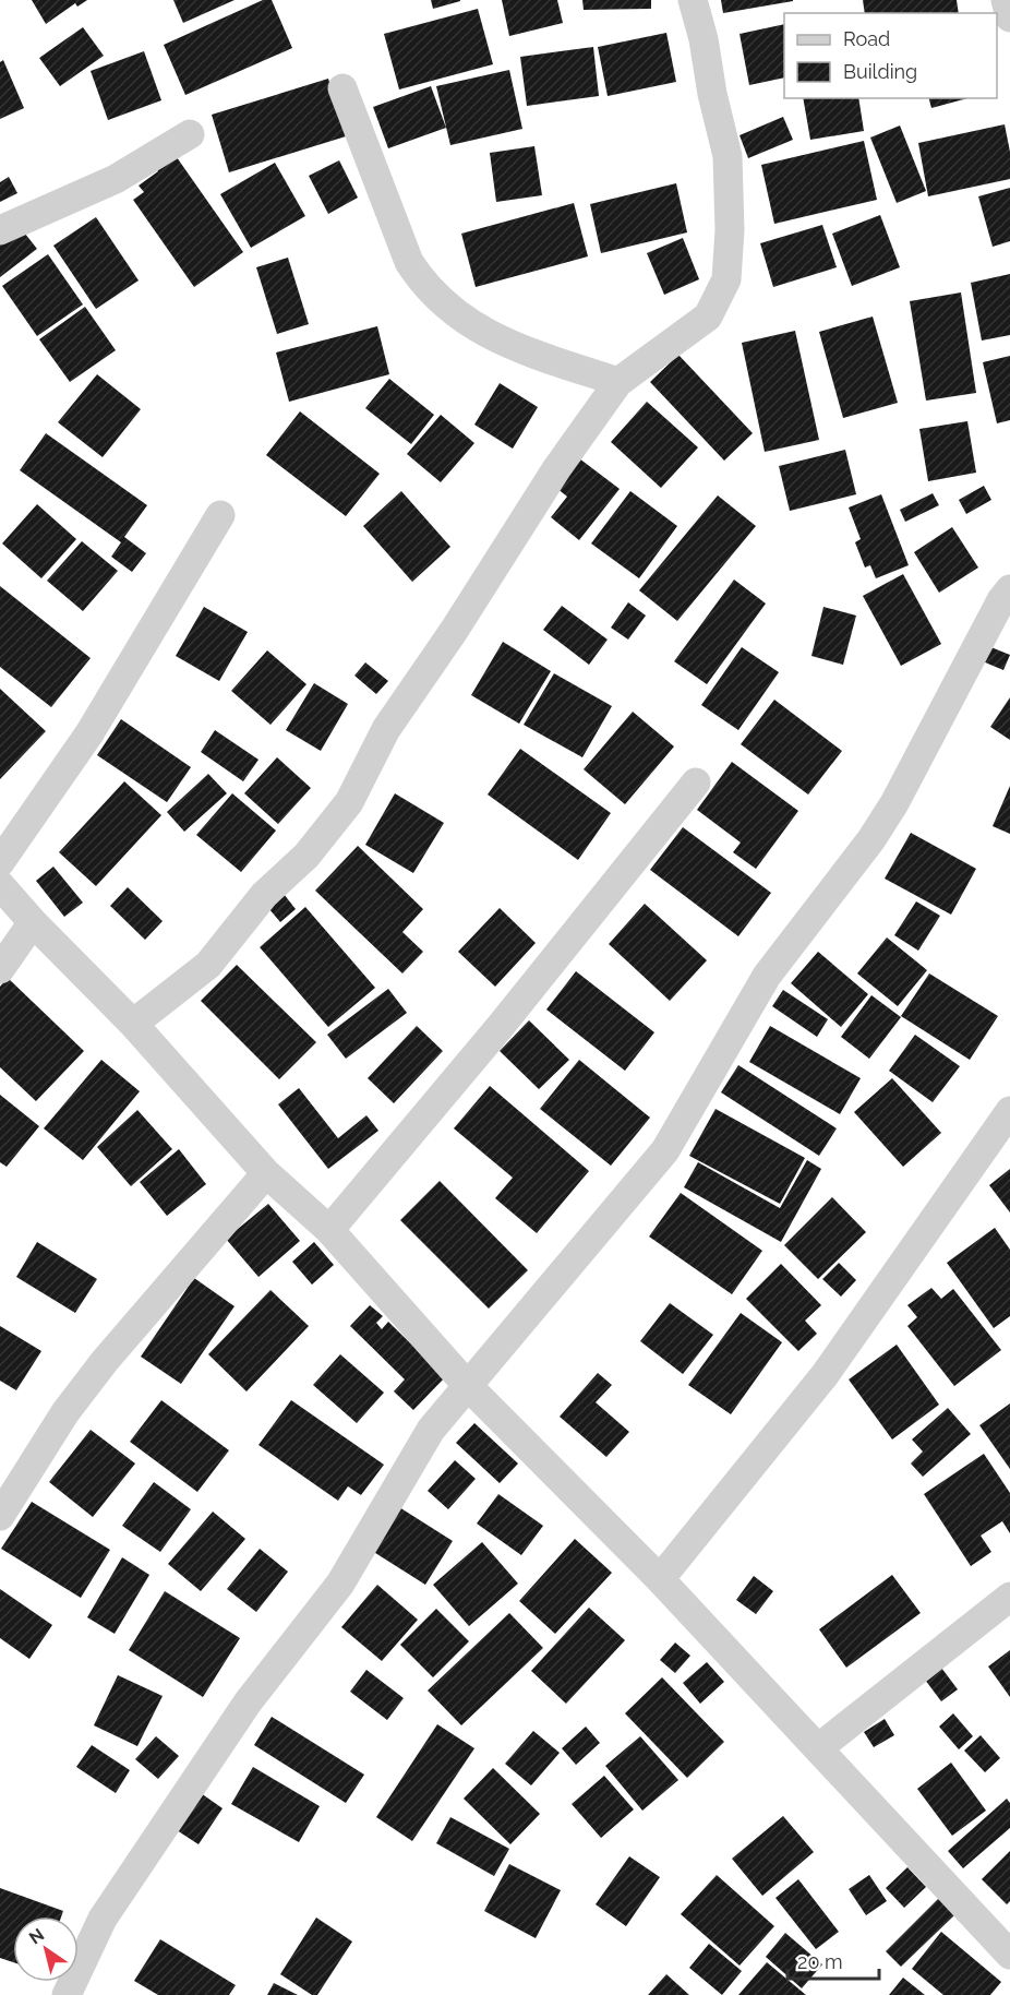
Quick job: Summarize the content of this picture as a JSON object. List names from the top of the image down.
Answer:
{
  "legend": ["Road", "Building"],
  "scale_bar": "20 m",
  "north": "top left"
}
